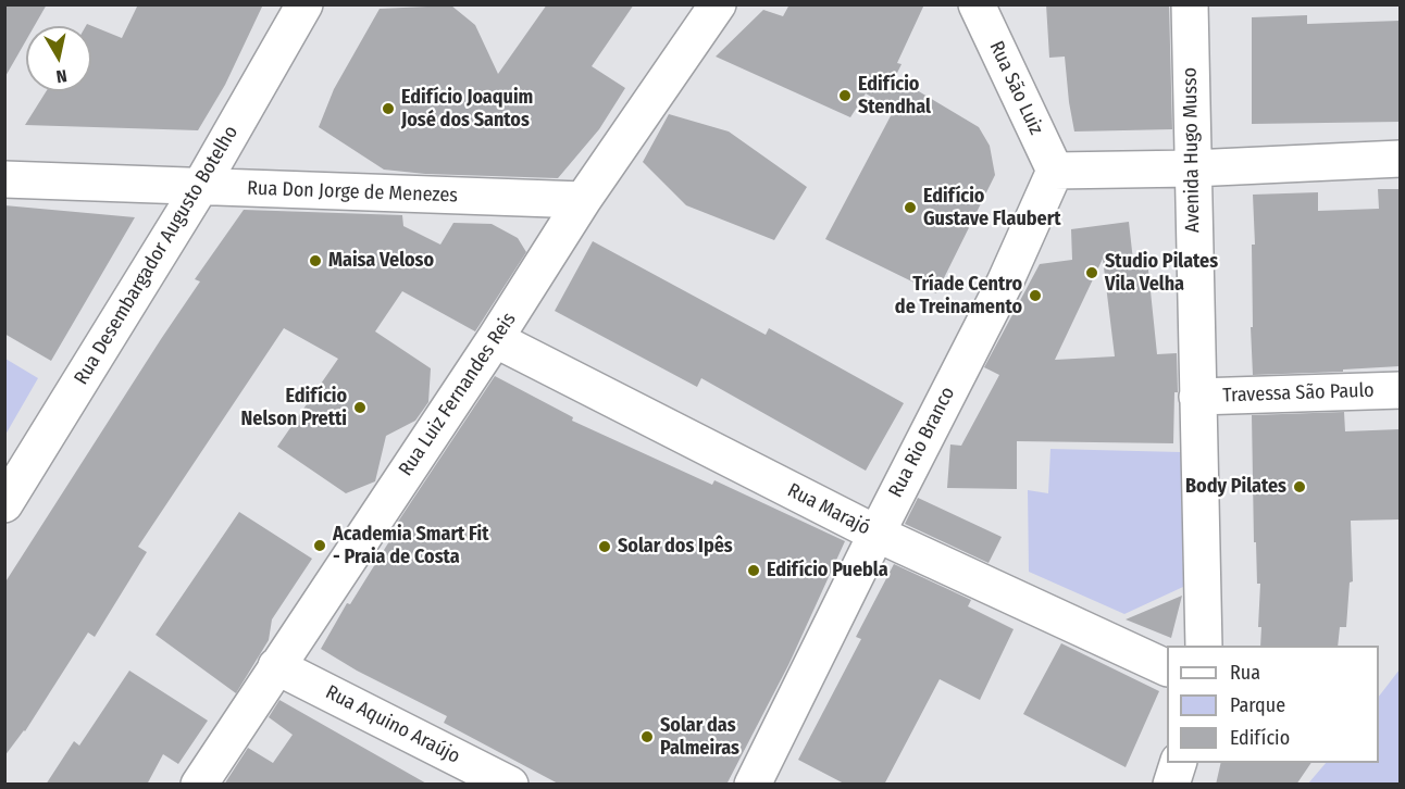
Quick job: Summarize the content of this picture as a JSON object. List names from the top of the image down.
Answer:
{
  "streets": {
    "street": [
      "Rua São Luiz",
      "Avenida Hugo Musso",
      "Rua Don Jorge de Menezes",
      "Rua Desembargador Augusto Botelho",
      "Travessa São Paulo",
      "Rua Luiz Fernandes Reis",
      "Rua Rio Branco",
      "Rua Marajó",
      "Rua Aquino Araújo"
    ]
  },
  "crossings": [
    ["Rua São Luiz", "Rua Rio Branco"],
    ["Avenida Hugo Musso", "Travessa São Paulo"],
    ["Rua Don Jorge de Menezes", "Rua Desembargador Augusto Botelho"],
    ["Rua Don Jorge de Menezes", "Rua Luiz Fernandes Reis"],
    ["Rua Luiz Fernandes Reis", "Rua Marajó"],
    ["Rua Luiz Fernandes Reis", "Rua Aquino Araújo"],
    ["Rua Rio Branco", "Rua Marajó"]
  ],
  "places": [
    "Edifício Stendhal",
    "Edifício Joaquim José dos Santos",
    "Edifício Gustave Flaubert",
    "Maisa Veloso",
    "Studio Pilates Vila Velha",
    "Tríade Centro de Treinamento",
    "Edifício Nelson Pretti",
    "Body Pilates",
    "Academia Smart Fit - Praia de Costa",
    "Solar dos Ipês",
    "Edifício Puebla",
    "Solar das Palmeiras"
  ],
  "legend": ["Rua", "Parque", "Edifício"],
  "north": "bottom"
}
